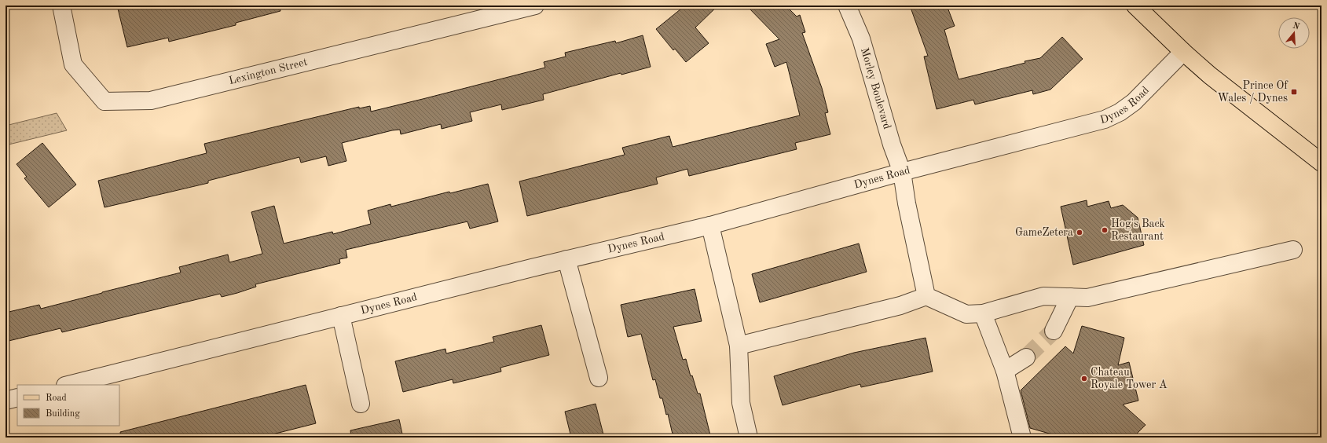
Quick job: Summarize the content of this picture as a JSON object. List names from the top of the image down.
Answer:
{
  "streets": {
    "street": ["Lexington Street", "Morley Boulevard", "Dynes Road"]
  },
  "crossings": [
    ["Morley Boulevard", "Dynes Road"]
  ],
  "places": {
    "transit": ["Prince Of Wales / Dynes"],
    "other": ["Hog's Back Restaurant", "GameZetera", "Chateau Royale Tower A"]
  },
  "legend": ["Road", "Building"],
  "north": "top"
}
